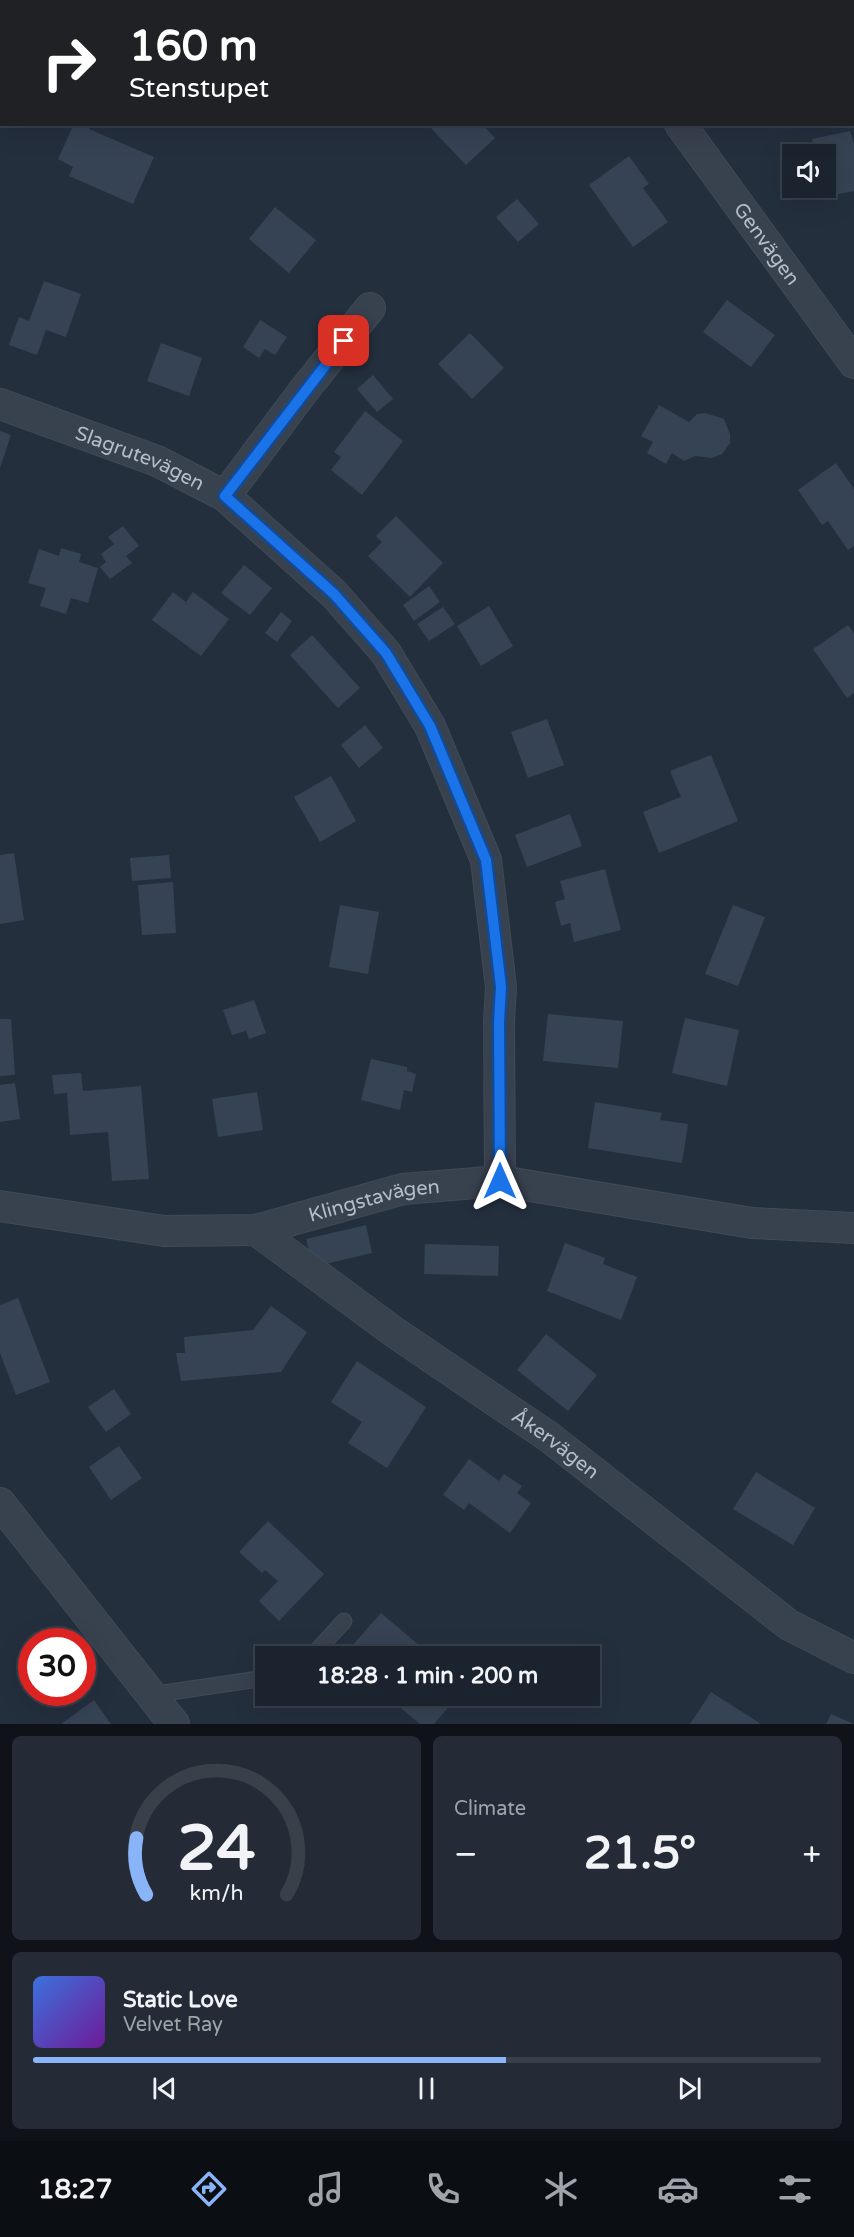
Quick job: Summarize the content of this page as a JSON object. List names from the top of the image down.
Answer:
{
  "streets": {
    "street": [
      "Genvägen",
      "Slagrutevägen",
      "Klingstavägen",
      "Åkervägen"
    ]
  },
  "crossings": [
    ["Slagrutevägen", "Klingstavägen"],
    ["Klingstavägen", "Åkervägen"]
  ],
  "page": {
    "turn": ["160 m", "Stenstupet"],
    "limit": "30",
    "trip": "18:28 · 1 min · 200 m",
    "tile": "Climate",
    "heat": ["−", "21.5°", "+"],
    "song": ["Static Love", "Velvet Ray"],
    "tabs": "18:27",
    "gauge": ["24", "km/h"]
  }
}
